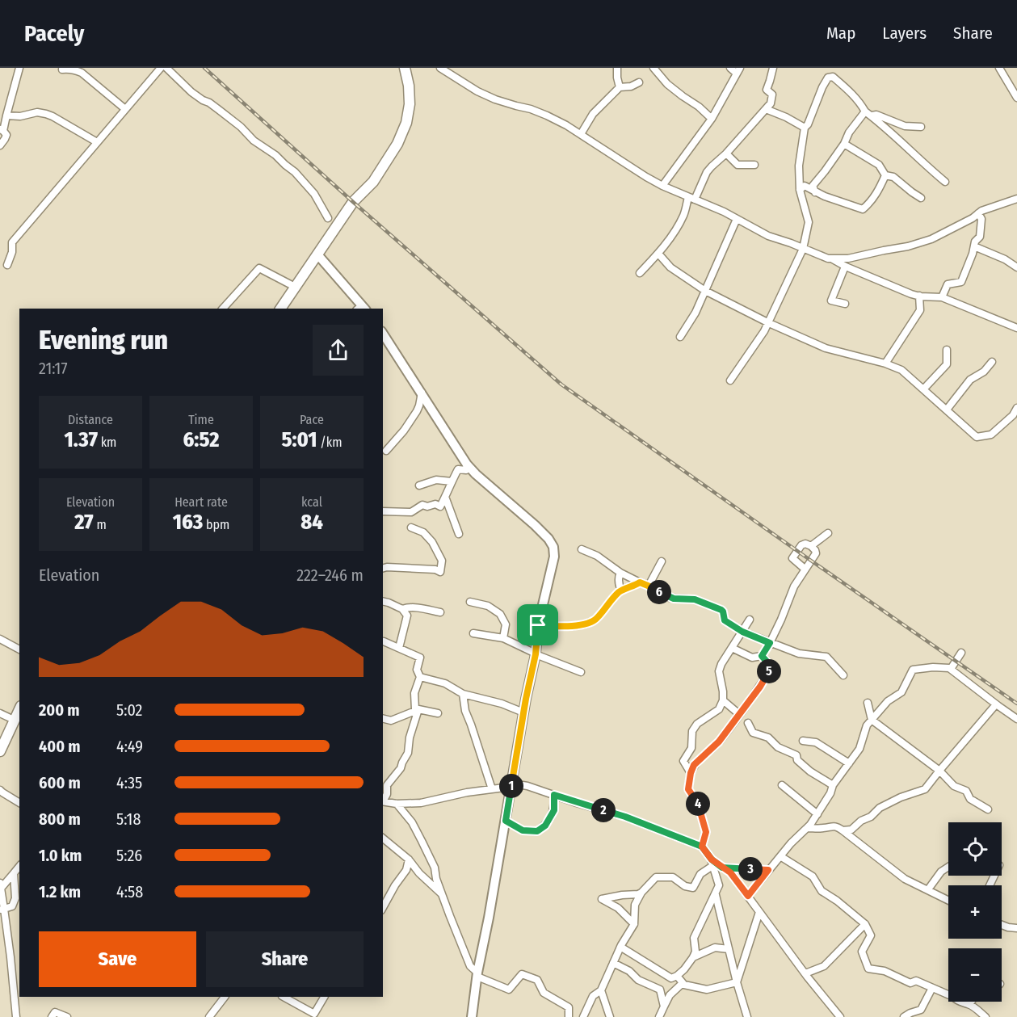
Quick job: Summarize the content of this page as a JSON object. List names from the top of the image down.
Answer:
{
  "page": {
    "header": "Pacely",
    "nav": ["Map", "Layers", "Share"],
    "heading": ["Evening run", "21:17"],
    "stats": [
      ["Distance", "1.37 km"],
      ["Time", "6:52"],
      ["Pace", "5:01 /km"],
      ["Elevation", "27 m"],
      ["Heart rate", "163 bpm"],
      ["kcal", "84"]
    ],
    "chart": ["Elevation", "222–246 m"],
    "pins": [
      "6",
      "5",
      "1",
      "4",
      "2",
      "3"
    ],
    "list": [
      {
        "name": "200 m",
        "note": "5:02"
      },
      {
        "name": "400 m",
        "note": "4:49"
      },
      {
        "name": "600 m",
        "note": "4:35"
      },
      {
        "name": "800 m",
        "note": "5:18"
      },
      {
        "name": "1.0 km",
        "note": "5:26"
      },
      {
        "name": "1.2 km",
        "note": "4:58"
      }
    ],
    "map_buttons": ["+", "−"],
    "buttons": ["Save", "Share"]
  }
}
